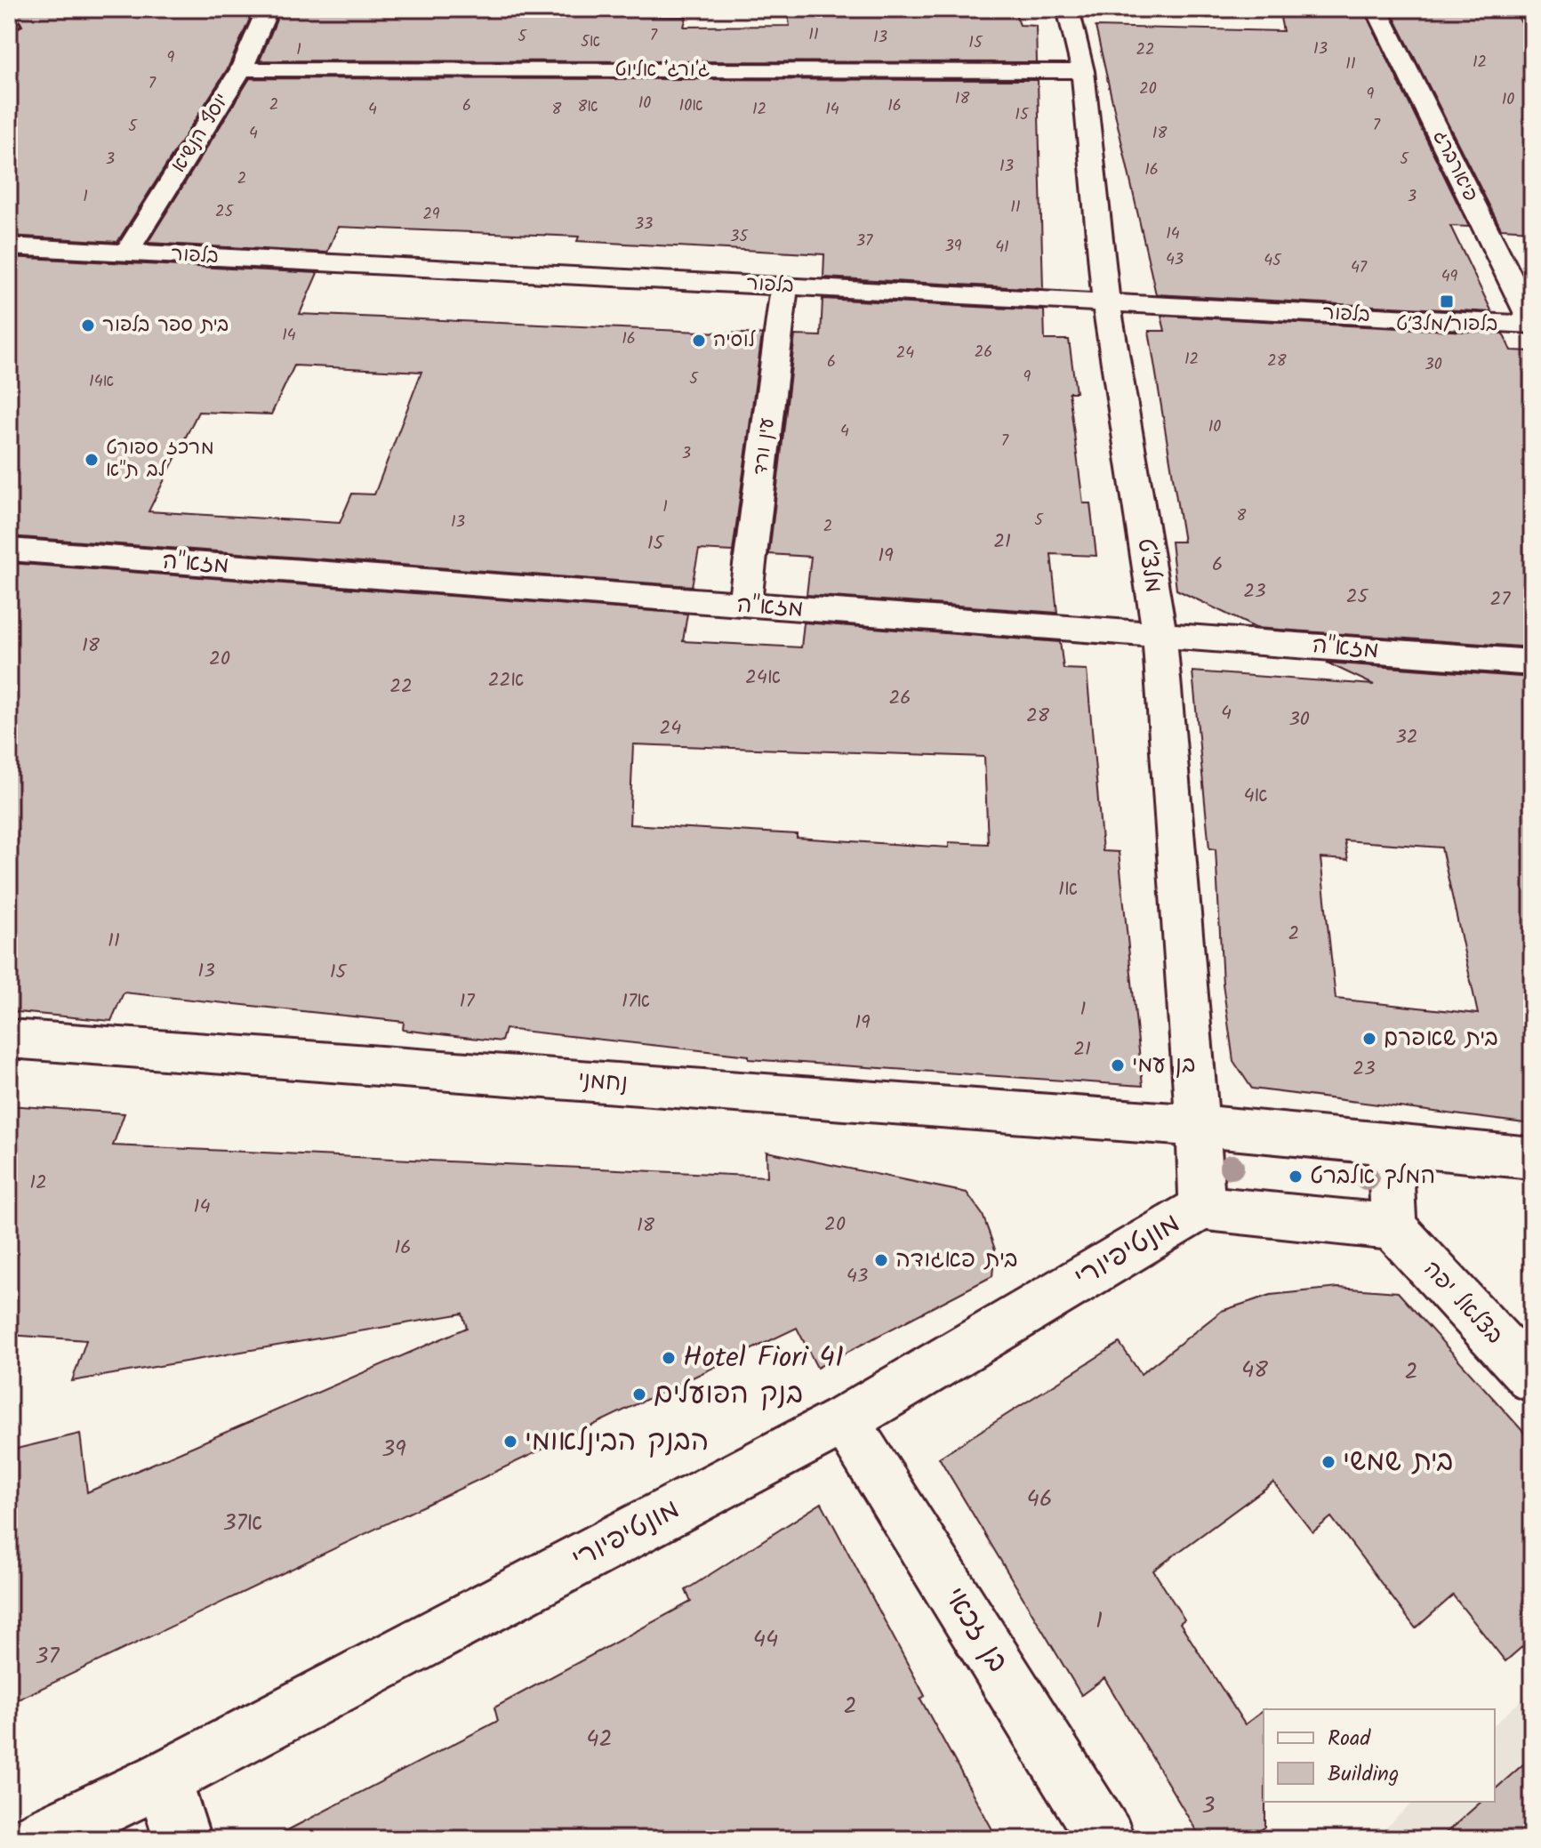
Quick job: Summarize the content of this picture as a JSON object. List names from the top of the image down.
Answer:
{
  "streets": {
    "street": [
      "ג'ורג' אליוט",
      "יוסף הנשיא",
      "פיארברג",
      "בלפור",
      "עין ורד",
      "מזא\"ה",
      "מלצ'ט",
      "נחמני",
      "מונטיפיורי",
      "בצלאל יפה",
      "בן זכאי"
    ]
  },
  "crossings": [
    ["ג'ורג' אליוט", "יוסף הנשיא"],
    ["ג'ורג' אליוט", "מלצ'ט"],
    ["יוסף הנשיא", "בלפור"],
    ["פיארברג", "בלפור"],
    ["בלפור", "עין ורד"],
    ["בלפור", "מלצ'ט"],
    ["עין ורד", "מזא\"ה"],
    ["מזא\"ה", "מלצ'ט"],
    ["מלצ'ט", "נחמני"],
    ["מלצ'ט", "מונטיפיורי"],
    ["מונטיפיורי", "בן זכאי"]
  ],
  "places": {
    "transit": ["בלפור/מלצ׳ט"],
    "other": [
      "בית ספר בלפור",
      "לוסיה",
      "מרכז ספורט לב ת\"א",
      "בית שאפרם",
      "בן עמי",
      "המלך אלברט",
      "בית פאגודה",
      "Hotel Fiori 41",
      "בנק הפועלים",
      "הבנק הבינלאומי",
      "בית שמשי"
    ]
  },
  "house_numbers": [
    "11",
    "7",
    "5",
    "13",
    "5א",
    "15",
    "13",
    "1",
    "22",
    "9",
    "12",
    "11",
    "7",
    "20",
    "9",
    "18",
    "10",
    "10",
    "2",
    "6",
    "10א",
    "16",
    "8א",
    "4",
    "8",
    "12",
    "14",
    "15",
    "7",
    "5",
    "4",
    "18",
    "3",
    "5",
    "13",
    "16",
    "2",
    "1",
    "3",
    "11",
    "25",
    "29",
    "33",
    "14",
    "35",
    "37",
    "39",
    "41",
    "43",
    "45",
    "47",
    "49",
    "14",
    "16",
    "26",
    "24",
    "12",
    "28",
    "6",
    "30",
    "9",
    "5",
    "14א",
    "10",
    "4",
    "7",
    "3",
    "1",
    "8",
    "5",
    "13",
    "2",
    "21",
    "15",
    "19",
    "6",
    "23",
    "25",
    "27",
    "18",
    "20",
    "24א",
    "22א",
    "22",
    "26",
    "4",
    "28",
    "30",
    "24",
    "32",
    "4א",
    "1א",
    "2",
    "11",
    "13",
    "15",
    "17",
    "17א",
    "1",
    "19",
    "21",
    "23",
    "12",
    "14",
    "20",
    "18",
    "16",
    "43",
    "48",
    "2",
    "39",
    "46",
    "37א",
    "1",
    "44",
    "37",
    "2",
    "42",
    "3"
  ],
  "legend": ["Road", "Building"]
}
